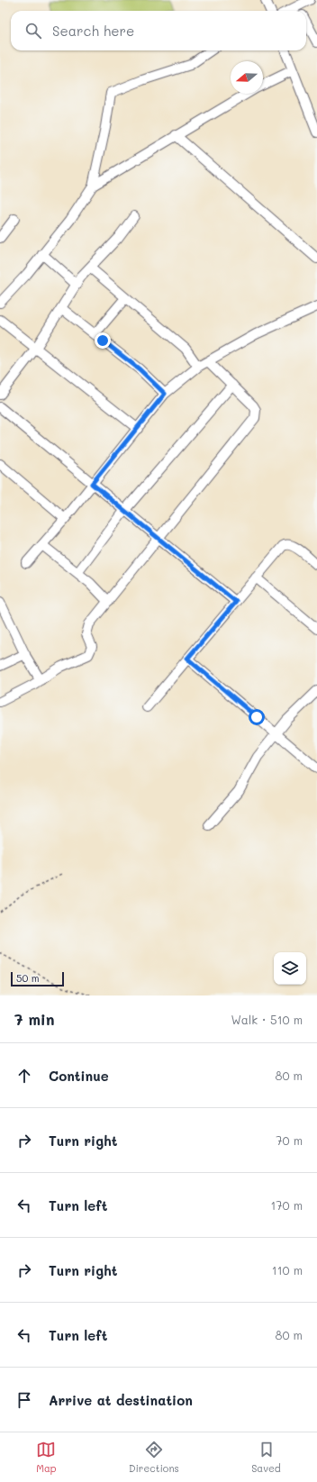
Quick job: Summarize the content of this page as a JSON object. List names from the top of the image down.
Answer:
{
  "scale_bar": "50 m",
  "north": "left",
  "page": {
    "search": "Search here",
    "scale": "50 m",
    "heading": ["7 min", "Walk · 510 m"],
    "list": [
      ["Continue", "80 m"],
      ["Turn right", "70 m"],
      ["Turn left", "170 m"],
      ["Turn right", "110 m"],
      ["Turn left", "80 m"],
      "Arrive at destination"
    ],
    "nav": ["Map", "Directions", "Saved"]
  }
}
